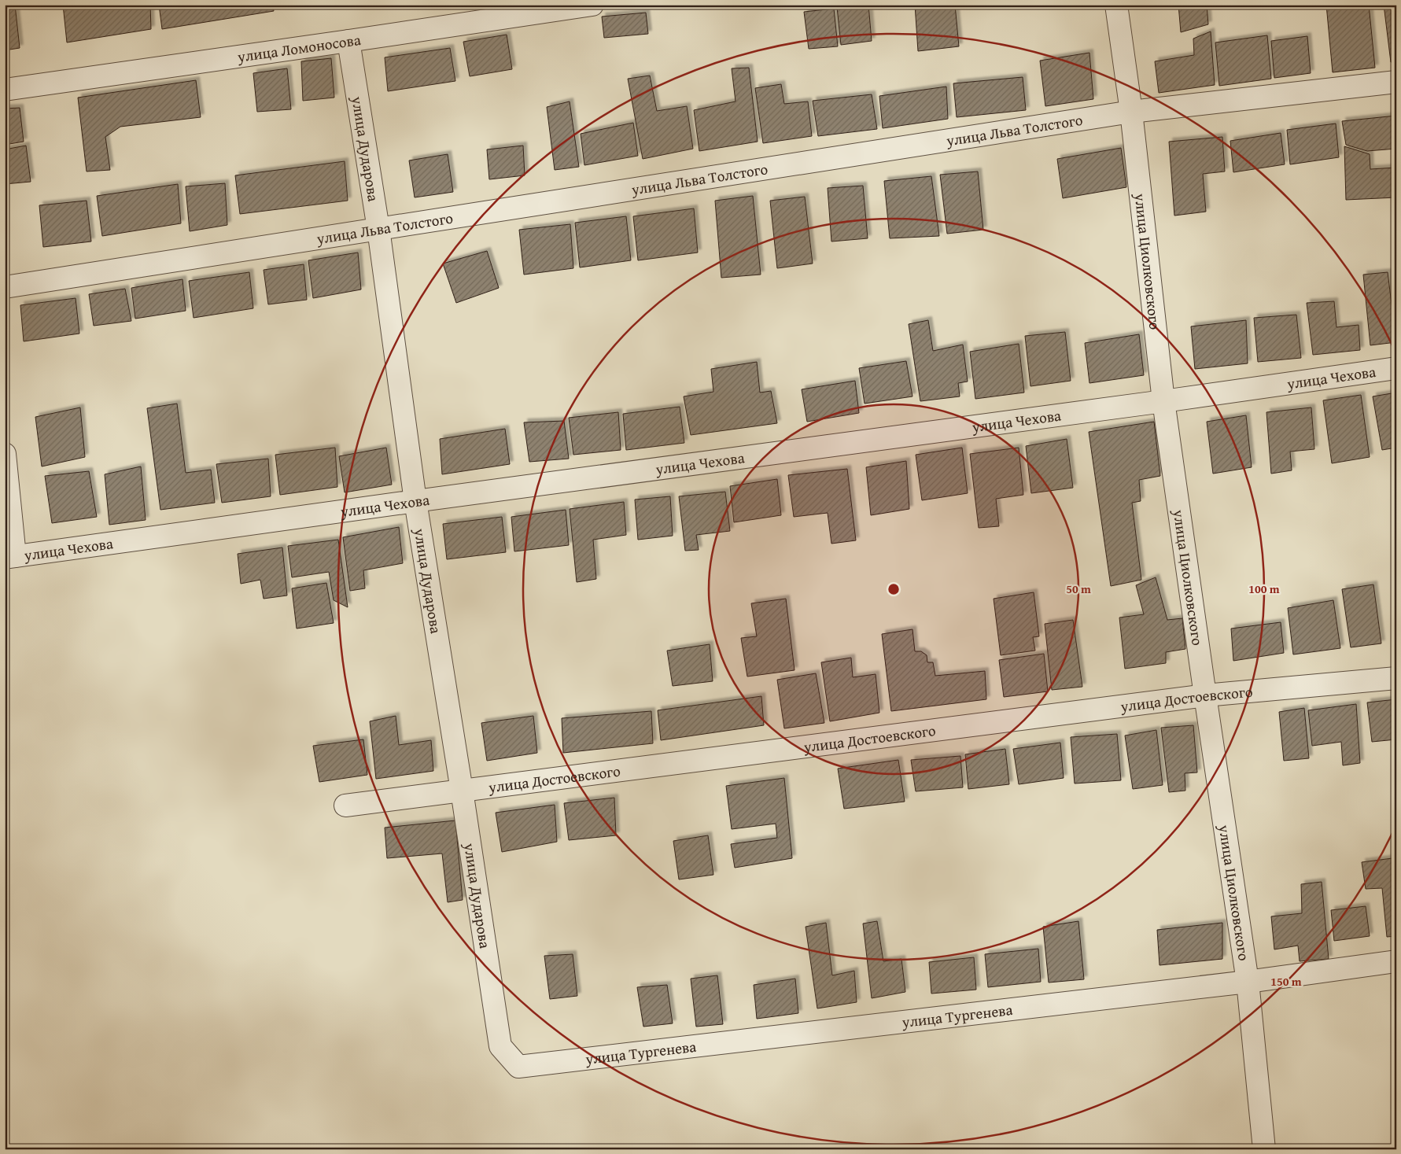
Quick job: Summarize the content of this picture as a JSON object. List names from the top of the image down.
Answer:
{
  "streets": {
    "street": [
      "улица Ломоносова",
      "улица Льва Толстого",
      "улица Дударова",
      "улица Циолковского",
      "улица Чехова",
      "улица Достоевского",
      "улица Тургенева"
    ]
  },
  "crossings": [
    ["улица Ломоносова", "улица Дударова"],
    ["улица Льва Толстого", "улица Дударова"],
    ["улица Льва Толстого", "улица Циолковского"],
    ["улица Дударова", "улица Чехова"],
    ["улица Дударова", "улица Достоевского"],
    ["улица Дударова", "улица Тургенева"],
    ["улица Циолковского", "улица Чехова"],
    ["улица Циолковского", "улица Достоевского"],
    ["улица Циолковского", "улица Тургенева"]
  ],
  "rings": ["50 m", "100 m", "150 m"]
}
